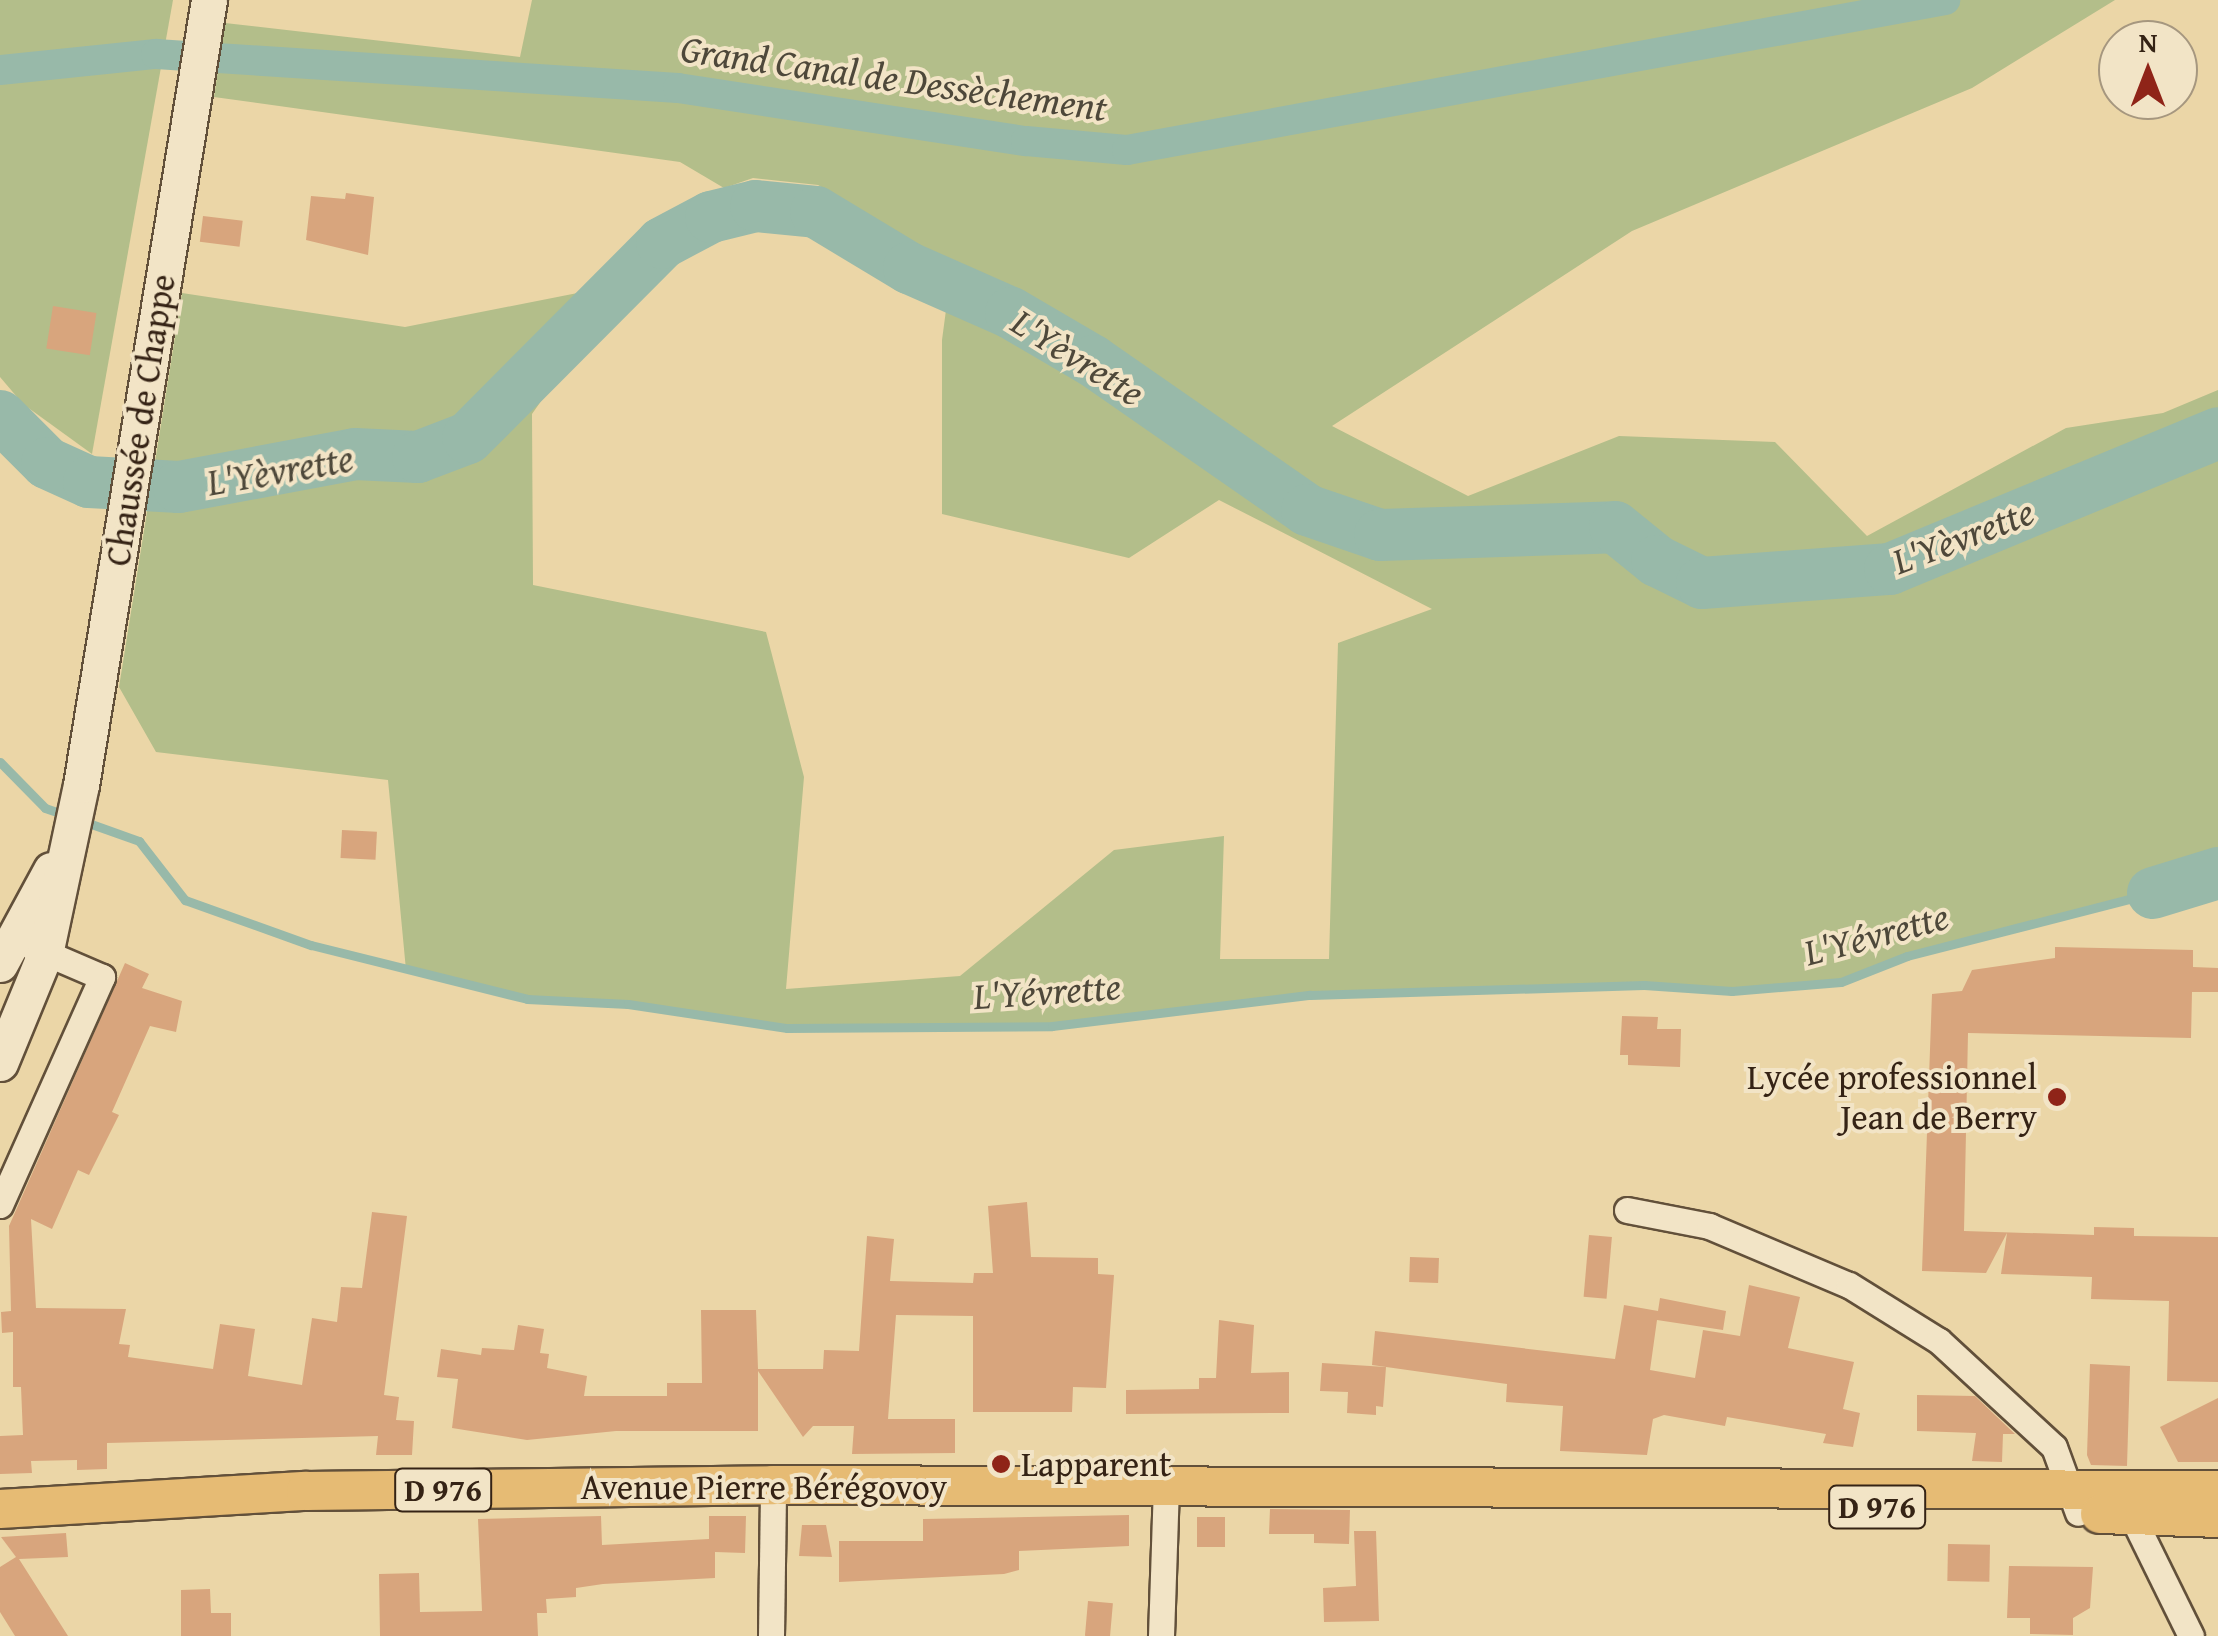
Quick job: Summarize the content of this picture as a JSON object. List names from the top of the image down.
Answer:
{
  "streets": {
    "main road": ["Chaussée de Chappe", "Avenue Pierre Bérégovoy", "D 976"]
  },
  "crossings": [
    ["Avenue Pierre Bérégovoy", "D 976"]
  ],
  "water": ["Grand Canal de Dessèchement", "L'Yèvrette", "L'Yévrette"],
  "places": ["Lycée professionnel Jean de Berry", "Lapparent"],
  "north": "top"
}
